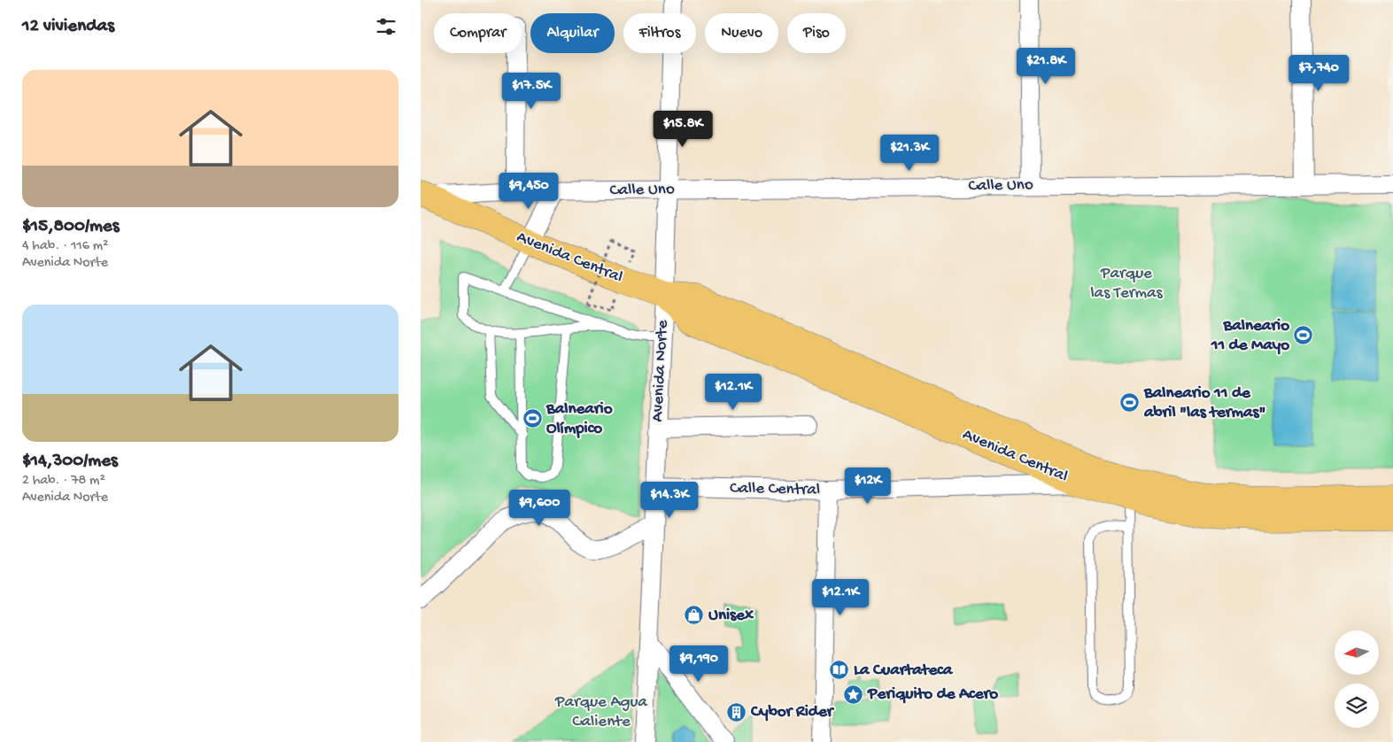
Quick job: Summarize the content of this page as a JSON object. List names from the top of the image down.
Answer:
{
  "streets": {
    "main road": ["Avenida Central"],
    "street": ["Calle Uno", "Avenida Norte", "Calle Central"]
  },
  "crossings": [
    ["Calle Uno", "Avenida Central"],
    ["Calle Uno", "Avenida Norte"],
    ["Avenida Central", "Avenida Norte"],
    ["Avenida Central", "Calle Central"],
    ["Avenida Norte", "Calle Central"]
  ],
  "parks": ["Parque las Termas", "Parque Agua Caliente"],
  "places": {
    "sports": ["Balneario 11 de Mayo", "Balneario 11 de abril \"las termas\"", "Balneario Olímpico"],
    "shop": ["Unisex"],
    "library": ["La Cuartateca"],
    "place": ["Periquito de Acero"],
    "building": ["Cybor Rider"]
  },
  "north": "left",
  "page": {
    "heading": "12 viviendas",
    "chip": [
      "Comprar",
      "Alquilar",
      "Filtros",
      "Nuevo",
      "Piso"
    ],
    "price": [
      "$21.8K",
      "$7,740",
      "$17.5K",
      "$15.8K",
      "$21.3K",
      "$9,450",
      "$12.1K",
      "$12K",
      "$14.3K",
      "$9,600",
      "$12.1K",
      "$9,190"
    ],
    "list": [
      {
        "name": "$15,800/mes",
        "note": "4 hab. · 116 m² · Avenida Norte"
      },
      {
        "name": "$14,300/mes",
        "note": "2 hab. · 78 m² · Avenida Norte"
      }
    ]
  }
}
